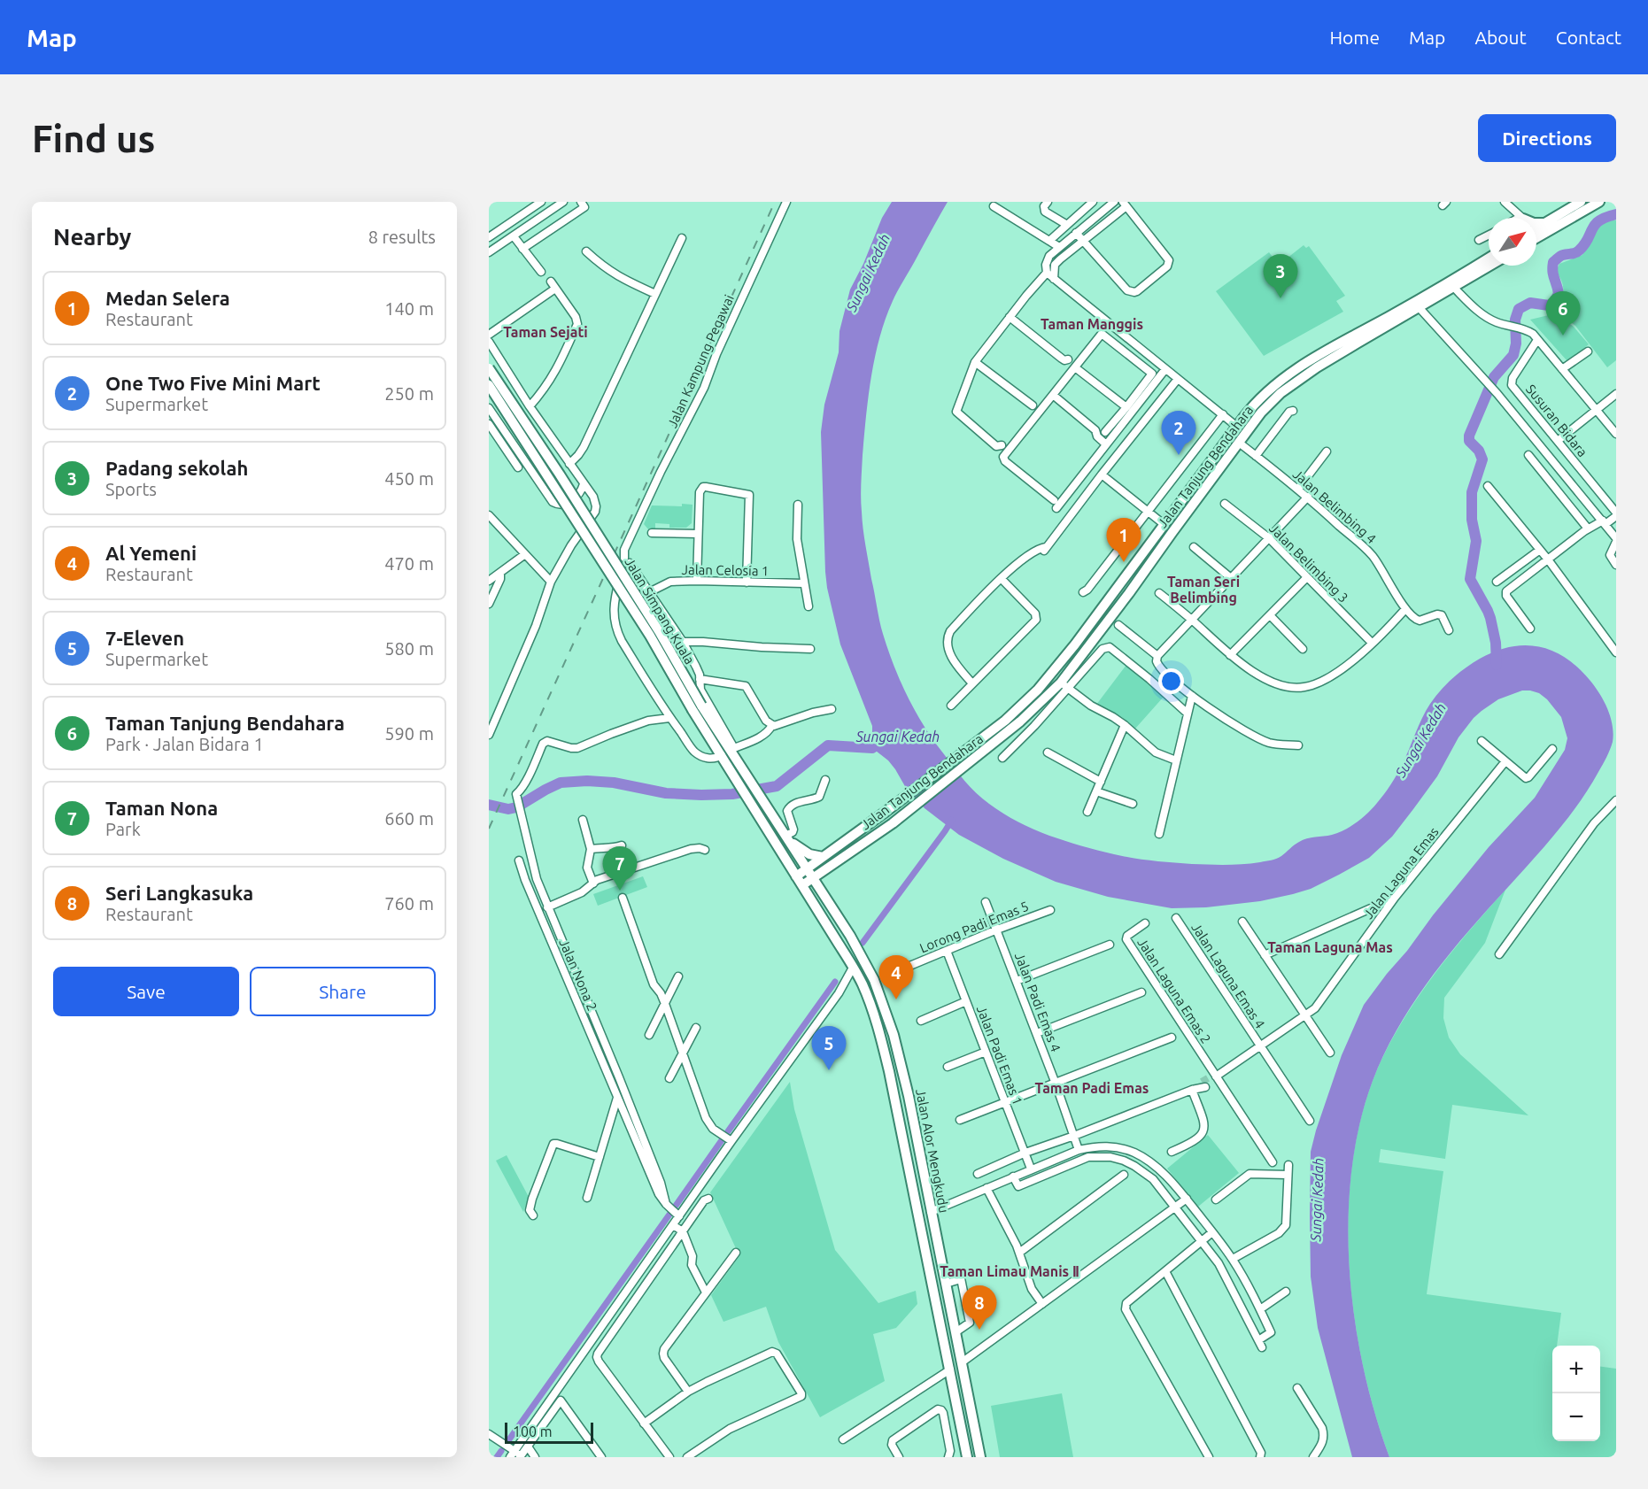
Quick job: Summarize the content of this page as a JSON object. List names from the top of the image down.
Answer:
{
  "streets": {
    "main road": ["Jalan Tanjung Bendahara", "Jalan Simpang Kuala", "Jalan Alor Mengkudu"],
    "street": [
      "Jalan Kampung Pegawai",
      "Susuran Bidara",
      "Jalan Belimbing 4",
      "Jalan Belimbing 3",
      "Jalan Celosia 1",
      "Jalan Laguna Emas",
      "Lorong Padi Emas 5",
      "Jalan Nona 2",
      "Jalan Laguna Emas 4",
      "Jalan Laguna Emas 2",
      "Jalan Padi Emas 4",
      "Jalan Padi Emas 1"
    ]
  },
  "crossings": [
    ["Jalan Kampung Pegawai", "Jalan Simpang Kuala"],
    ["Jalan Tanjung Bendahara", "Jalan Belimbing 4"],
    ["Jalan Tanjung Bendahara", "Jalan Simpang Kuala"],
    ["Jalan Tanjung Bendahara", "Jalan Alor Mengkudu"],
    ["Jalan Simpang Kuala", "Jalan Alor Mengkudu"],
    ["Jalan Laguna Emas", "Jalan Laguna Emas 4"],
    ["Jalan Laguna Emas", "Jalan Laguna Emas 2"],
    ["Jalan Laguna Emas", "Jalan Padi Emas 4"],
    ["Jalan Laguna Emas", "Jalan Padi Emas 1"],
    ["Lorong Padi Emas 5", "Jalan Padi Emas 4"],
    ["Lorong Padi Emas 5", "Jalan Padi Emas 1"]
  ],
  "districts": [
    "Taman Manggis",
    "Taman Sejati",
    "Taman Seri Belimbing",
    "Taman Laguna Mas",
    "Taman Padi Emas",
    "Taman Limau Manis Ⅱ"
  ],
  "water": ["Sungai Kedah"],
  "scale_bar": "100 m",
  "north": "top right",
  "page": {
    "header": "Map",
    "nav": [
      "Home",
      "Map",
      "About",
      "Contact"
    ],
    "buttons": [
      "Directions",
      ["Save", "Share"]
    ],
    "title": "Find us",
    "heading": ["Nearby", "8 results"],
    "pins": [
      "3",
      "6",
      "2",
      "1",
      "7",
      "4",
      "5",
      "8"
    ],
    "list": [
      {
        "mark": "1",
        "name": "Medan Selera",
        "note": "Restaurant",
        "value": "140 m"
      },
      {
        "mark": "2",
        "name": "One Two Five Mini Mart",
        "note": "Supermarket",
        "value": "250 m"
      },
      {
        "mark": "3",
        "name": "Padang sekolah",
        "note": "Sports",
        "value": "450 m"
      },
      {
        "mark": "4",
        "name": "Al Yemeni",
        "note": "Restaurant",
        "value": "470 m"
      },
      {
        "mark": "5",
        "name": "7-Eleven",
        "note": "Supermarket",
        "value": "580 m"
      },
      {
        "mark": "6",
        "name": "Taman Tanjung Bendahara",
        "note": "Park · Jalan Bidara 1",
        "value": "590 m"
      },
      {
        "mark": "7",
        "name": "Taman Nona",
        "note": "Park",
        "value": "660 m"
      },
      {
        "mark": "8",
        "name": "Seri Langkasuka",
        "note": "Restaurant",
        "value": "760 m"
      }
    ],
    "map_buttons": ["+", "−"],
    "scale": "100 m"
  }
}
